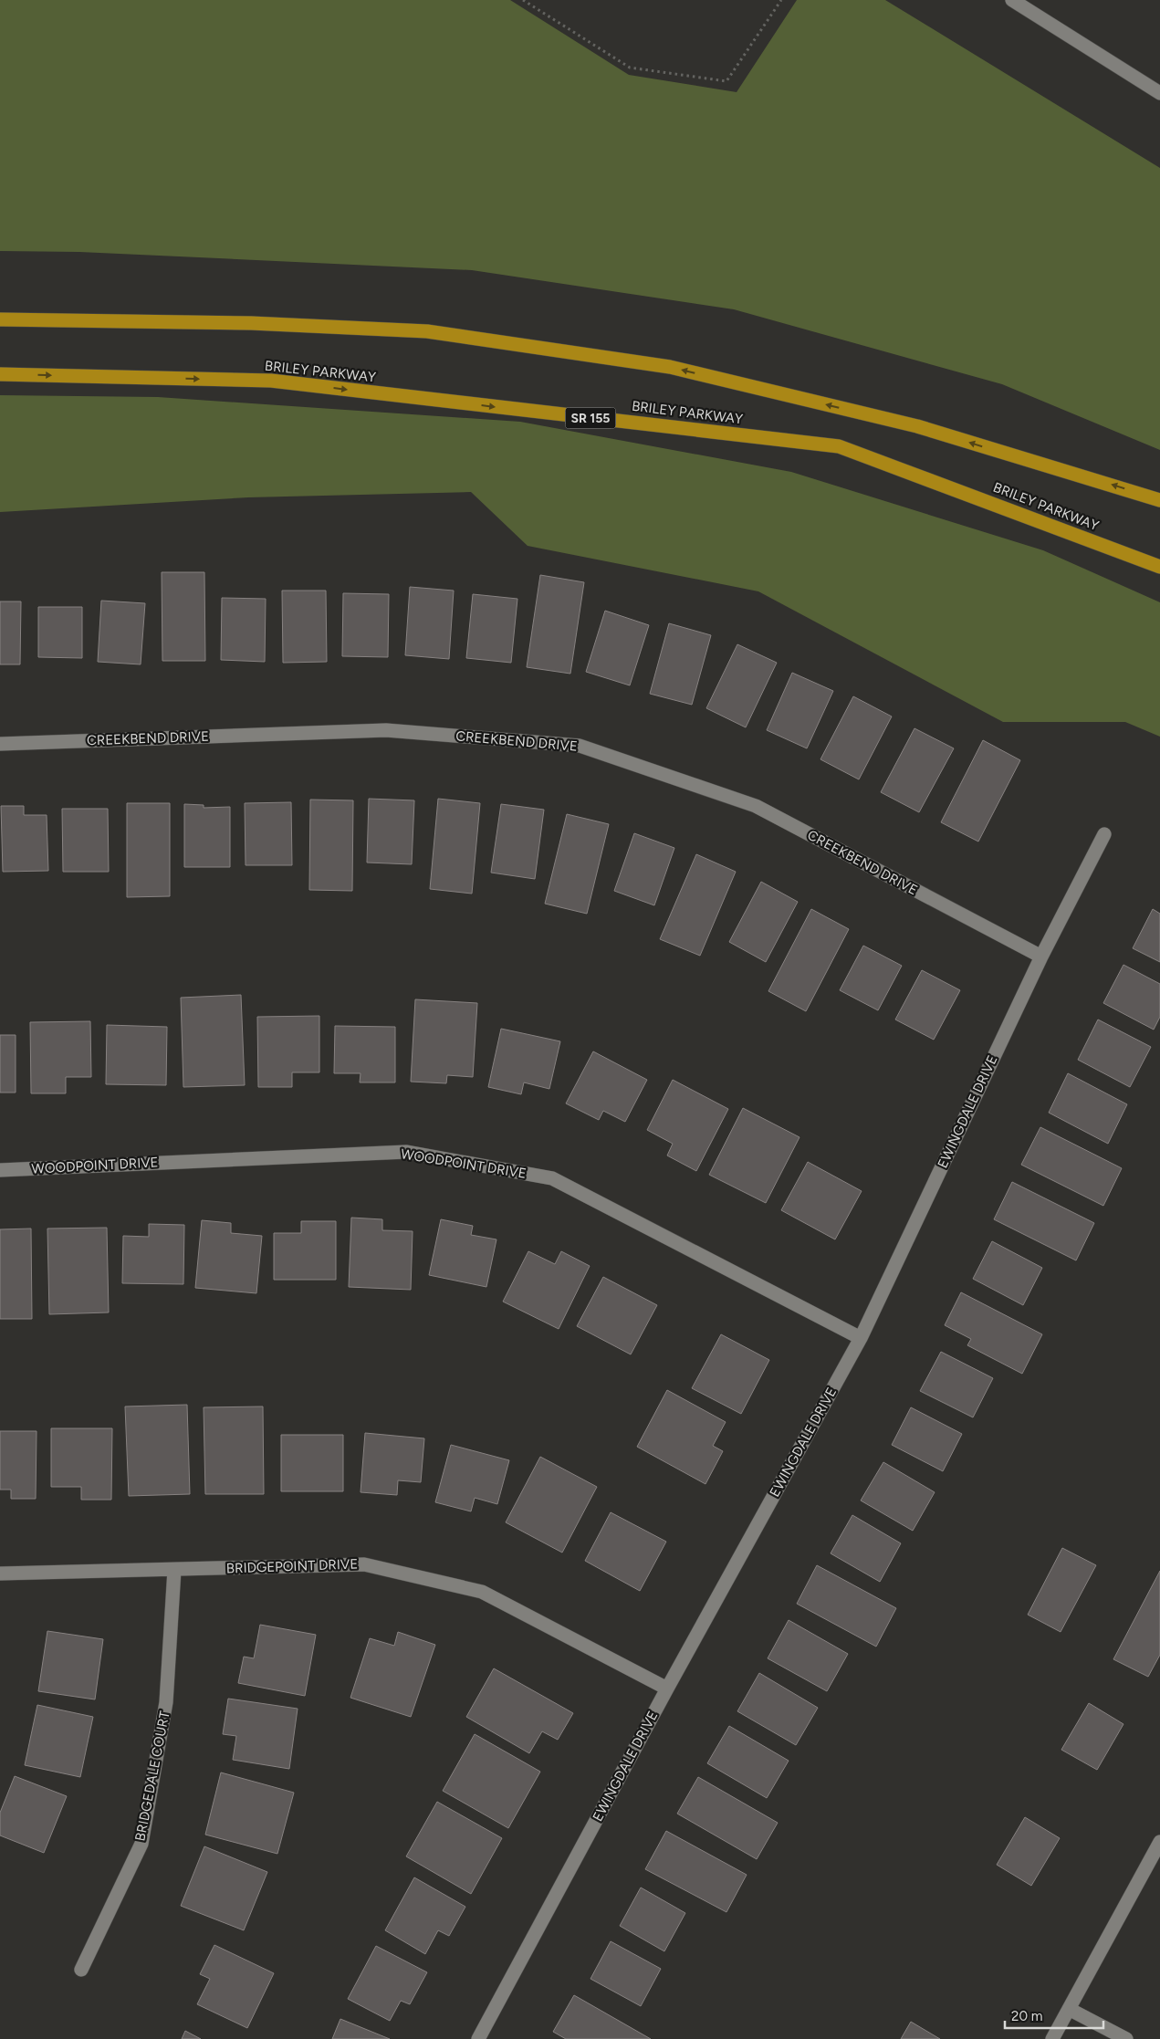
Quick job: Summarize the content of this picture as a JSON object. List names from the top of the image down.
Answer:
{
  "streets": {
    "highway": ["BRILEY PARKWAY", "SR 155"],
    "street": [
      "CREEKBEND DRIVE",
      "EWINGDALE DRIVE",
      "WOODPOINT DRIVE",
      "BRIDGEPOINT DRIVE",
      "BRIDGEDALE COURT"
    ]
  },
  "crossings": [
    ["CREEKBEND DRIVE", "EWINGDALE DRIVE"],
    ["EWINGDALE DRIVE", "WOODPOINT DRIVE"],
    ["EWINGDALE DRIVE", "BRIDGEPOINT DRIVE"],
    ["BRIDGEPOINT DRIVE", "BRIDGEDALE COURT"]
  ],
  "scale_bar": "20 m"
}
